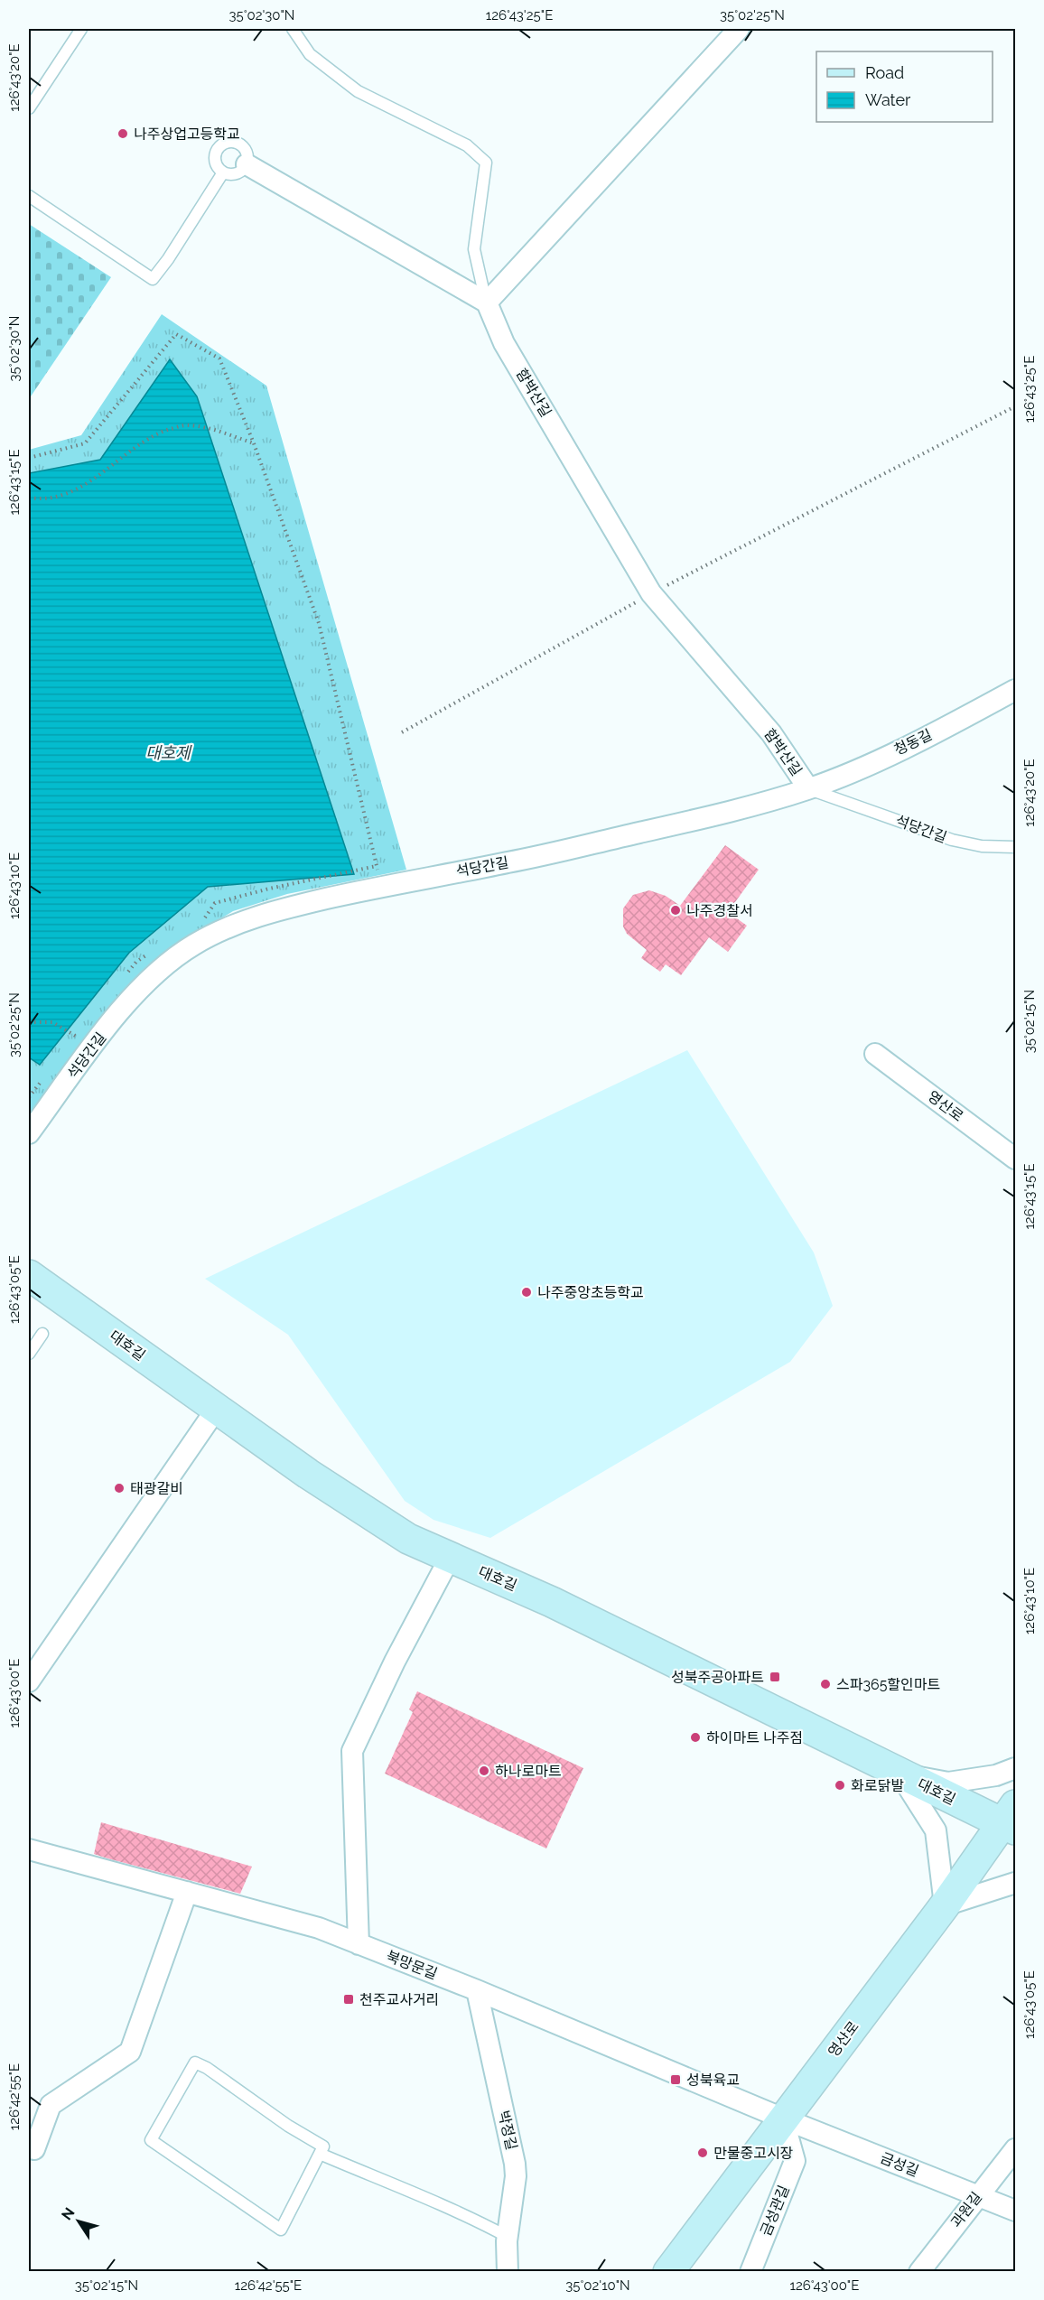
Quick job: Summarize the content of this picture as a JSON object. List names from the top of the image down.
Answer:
{
  "streets": {
    "street": [
      "함박산길",
      "청동길",
      "석당간길",
      "영산로",
      "대호길",
      "북망문길",
      "박정길",
      "금성길",
      "과원길",
      "금성관길"
    ]
  },
  "crossings": [
    ["함박산길", "청동길"],
    ["함박산길", "석당간길"],
    ["청동길", "석당간길"],
    ["영산로", "대호길"],
    ["영산로", "북망문길"],
    ["영산로", "금성길"],
    ["영산로", "금성관길"],
    ["북망문길", "박정길"],
    ["북망문길", "금성길"],
    ["북망문길", "금성관길"],
    ["금성길", "과원길"],
    ["금성길", "금성관길"]
  ],
  "water": ["대호제"],
  "places": {
    "other": [
      "나주상업고등학교",
      "나주경찰서",
      "나주중앙초등학교",
      "태광갈비",
      "스파365할인마트",
      "하이마트 나주점",
      "하나로마트",
      "화로닭발",
      "만물중고시장"
    ],
    "transit": ["성북주공아파트", "천주교사거리", "성북육교"]
  },
  "legend": ["Road", "Water"],
  "north": "top left",
  "coordinates": [
    "35°02'30\"N",
    "126°43'25\"E",
    "35°02'25\"N",
    "126°43'20\"E",
    "126°43'15\"E",
    "126°43'10\"E",
    "35°02'15\"N",
    "126°43'05\"E",
    "126°43'00\"E",
    "126°42'55\"E",
    "35°02'10\"N"
  ]
}
